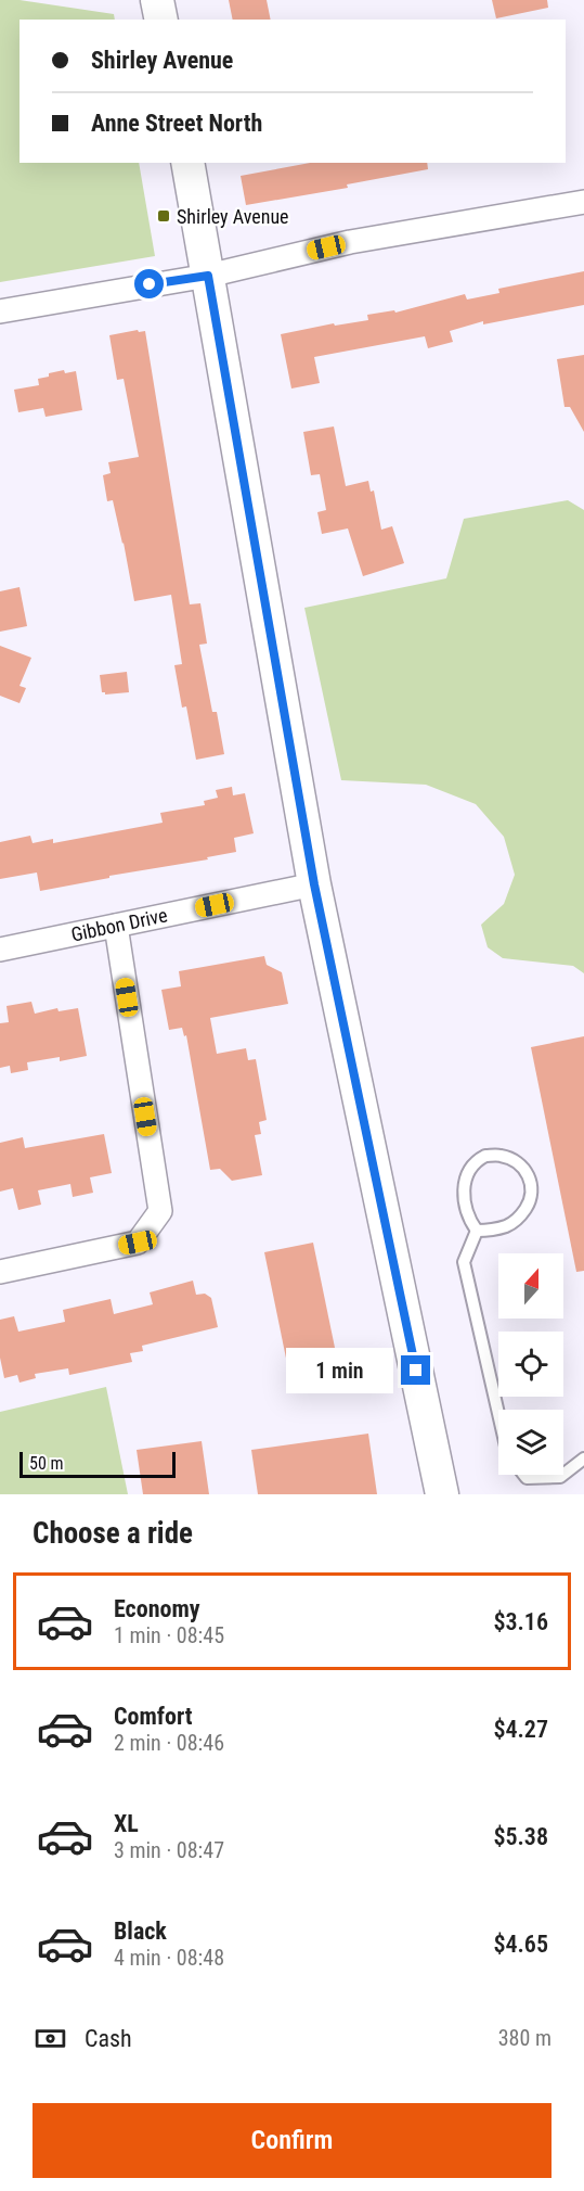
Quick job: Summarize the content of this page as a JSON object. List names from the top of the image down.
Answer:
{
  "streets": {
    "street": ["Gibbon Drive"]
  },
  "places": {
    "transit": ["Shirley Avenue"]
  },
  "scale_bar": "50 m",
  "north": "top",
  "page": {
    "banner": ["Shirley Avenue", "Anne Street North"],
    "bubble": "1 min",
    "scale": "50 m",
    "heading": "Choose a ride",
    "list": [
      {
        "name": "Economy",
        "note": "1 min · 08:45",
        "value": "$3.16"
      },
      {
        "name": "Comfort",
        "note": "2 min · 08:46",
        "value": "$4.27"
      },
      {
        "name": "XL",
        "note": "3 min · 08:47",
        "value": "$5.38"
      },
      {
        "name": "Black",
        "note": "4 min · 08:48",
        "value": "$4.65"
      }
    ],
    "pay": ["Cash", "380 m"],
    "buttons": "Confirm"
  }
}
